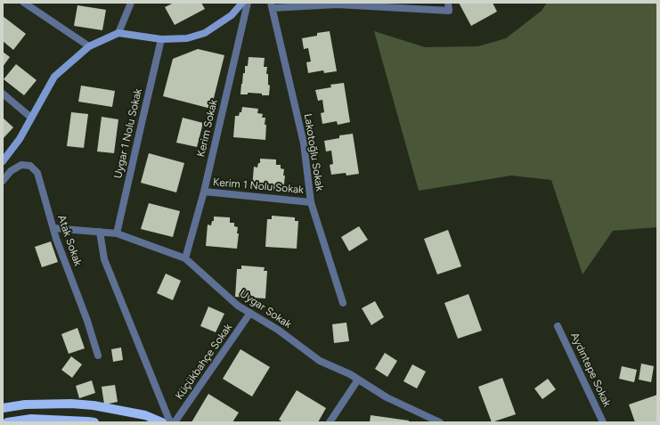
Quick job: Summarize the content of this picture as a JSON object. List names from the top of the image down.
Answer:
{
  "streets": {
    "street": [
      "Kerim Sokak",
      "Uygar 1 Nolu Sokak",
      "Lakotoğlu Sokak",
      "Kerim 1 Nolu Sokak",
      "Atak Sokak",
      "Uygar Sokak",
      "Küçükbahçe Sokak",
      "Aydıntepe Sokak"
    ]
  },
  "crossings": [
    ["Kerim Sokak", "Kerim 1 Nolu Sokak"],
    ["Kerim Sokak", "Uygar Sokak"],
    ["Uygar 1 Nolu Sokak", "Uygar Sokak"],
    ["Lakotoğlu Sokak", "Kerim 1 Nolu Sokak"],
    ["Atak Sokak", "Uygar Sokak"],
    ["Uygar Sokak", "Küçükbahçe Sokak"]
  ]
}
